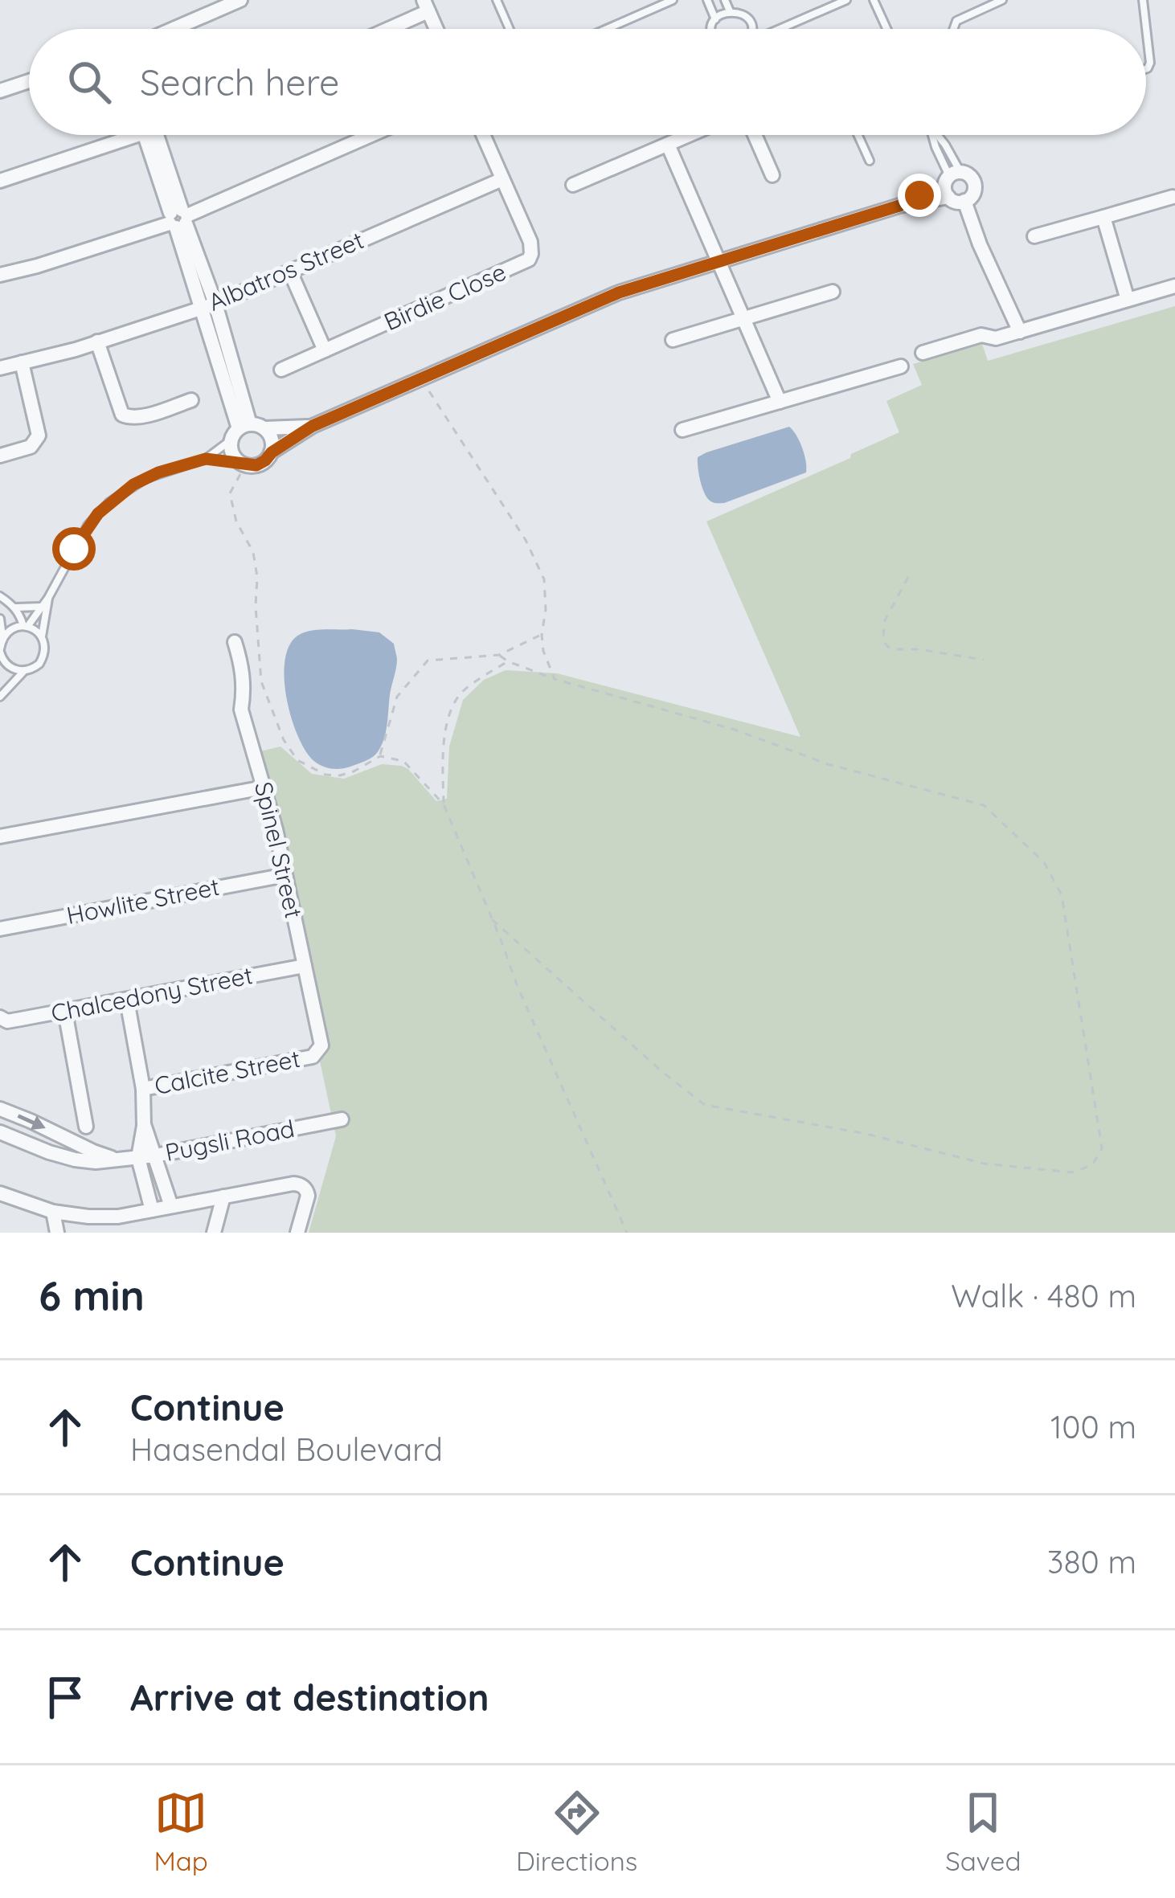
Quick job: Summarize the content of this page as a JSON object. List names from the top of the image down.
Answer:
{
  "streets": {
    "street": [
      "Albatros Street",
      "Birdie Close",
      "Spinel Street",
      "Howlite Street",
      "Chalcedony Street",
      "Calcite Street",
      "Pugsli Road"
    ]
  },
  "crossings": [
    ["Albatros Street", "Birdie Close"],
    ["Spinel Street", "Howlite Street"],
    ["Spinel Street", "Chalcedony Street"],
    ["Spinel Street", "Calcite Street"]
  ],
  "page": {
    "search": "Search here",
    "heading": ["6 min", "Walk · 480 m"],
    "list": [
      ["Continue", "Haasendal Boulevard", "100 m"],
      ["Continue", "380 m"],
      "Arrive at destination"
    ],
    "nav": ["Map", "Directions", "Saved"]
  }
}
